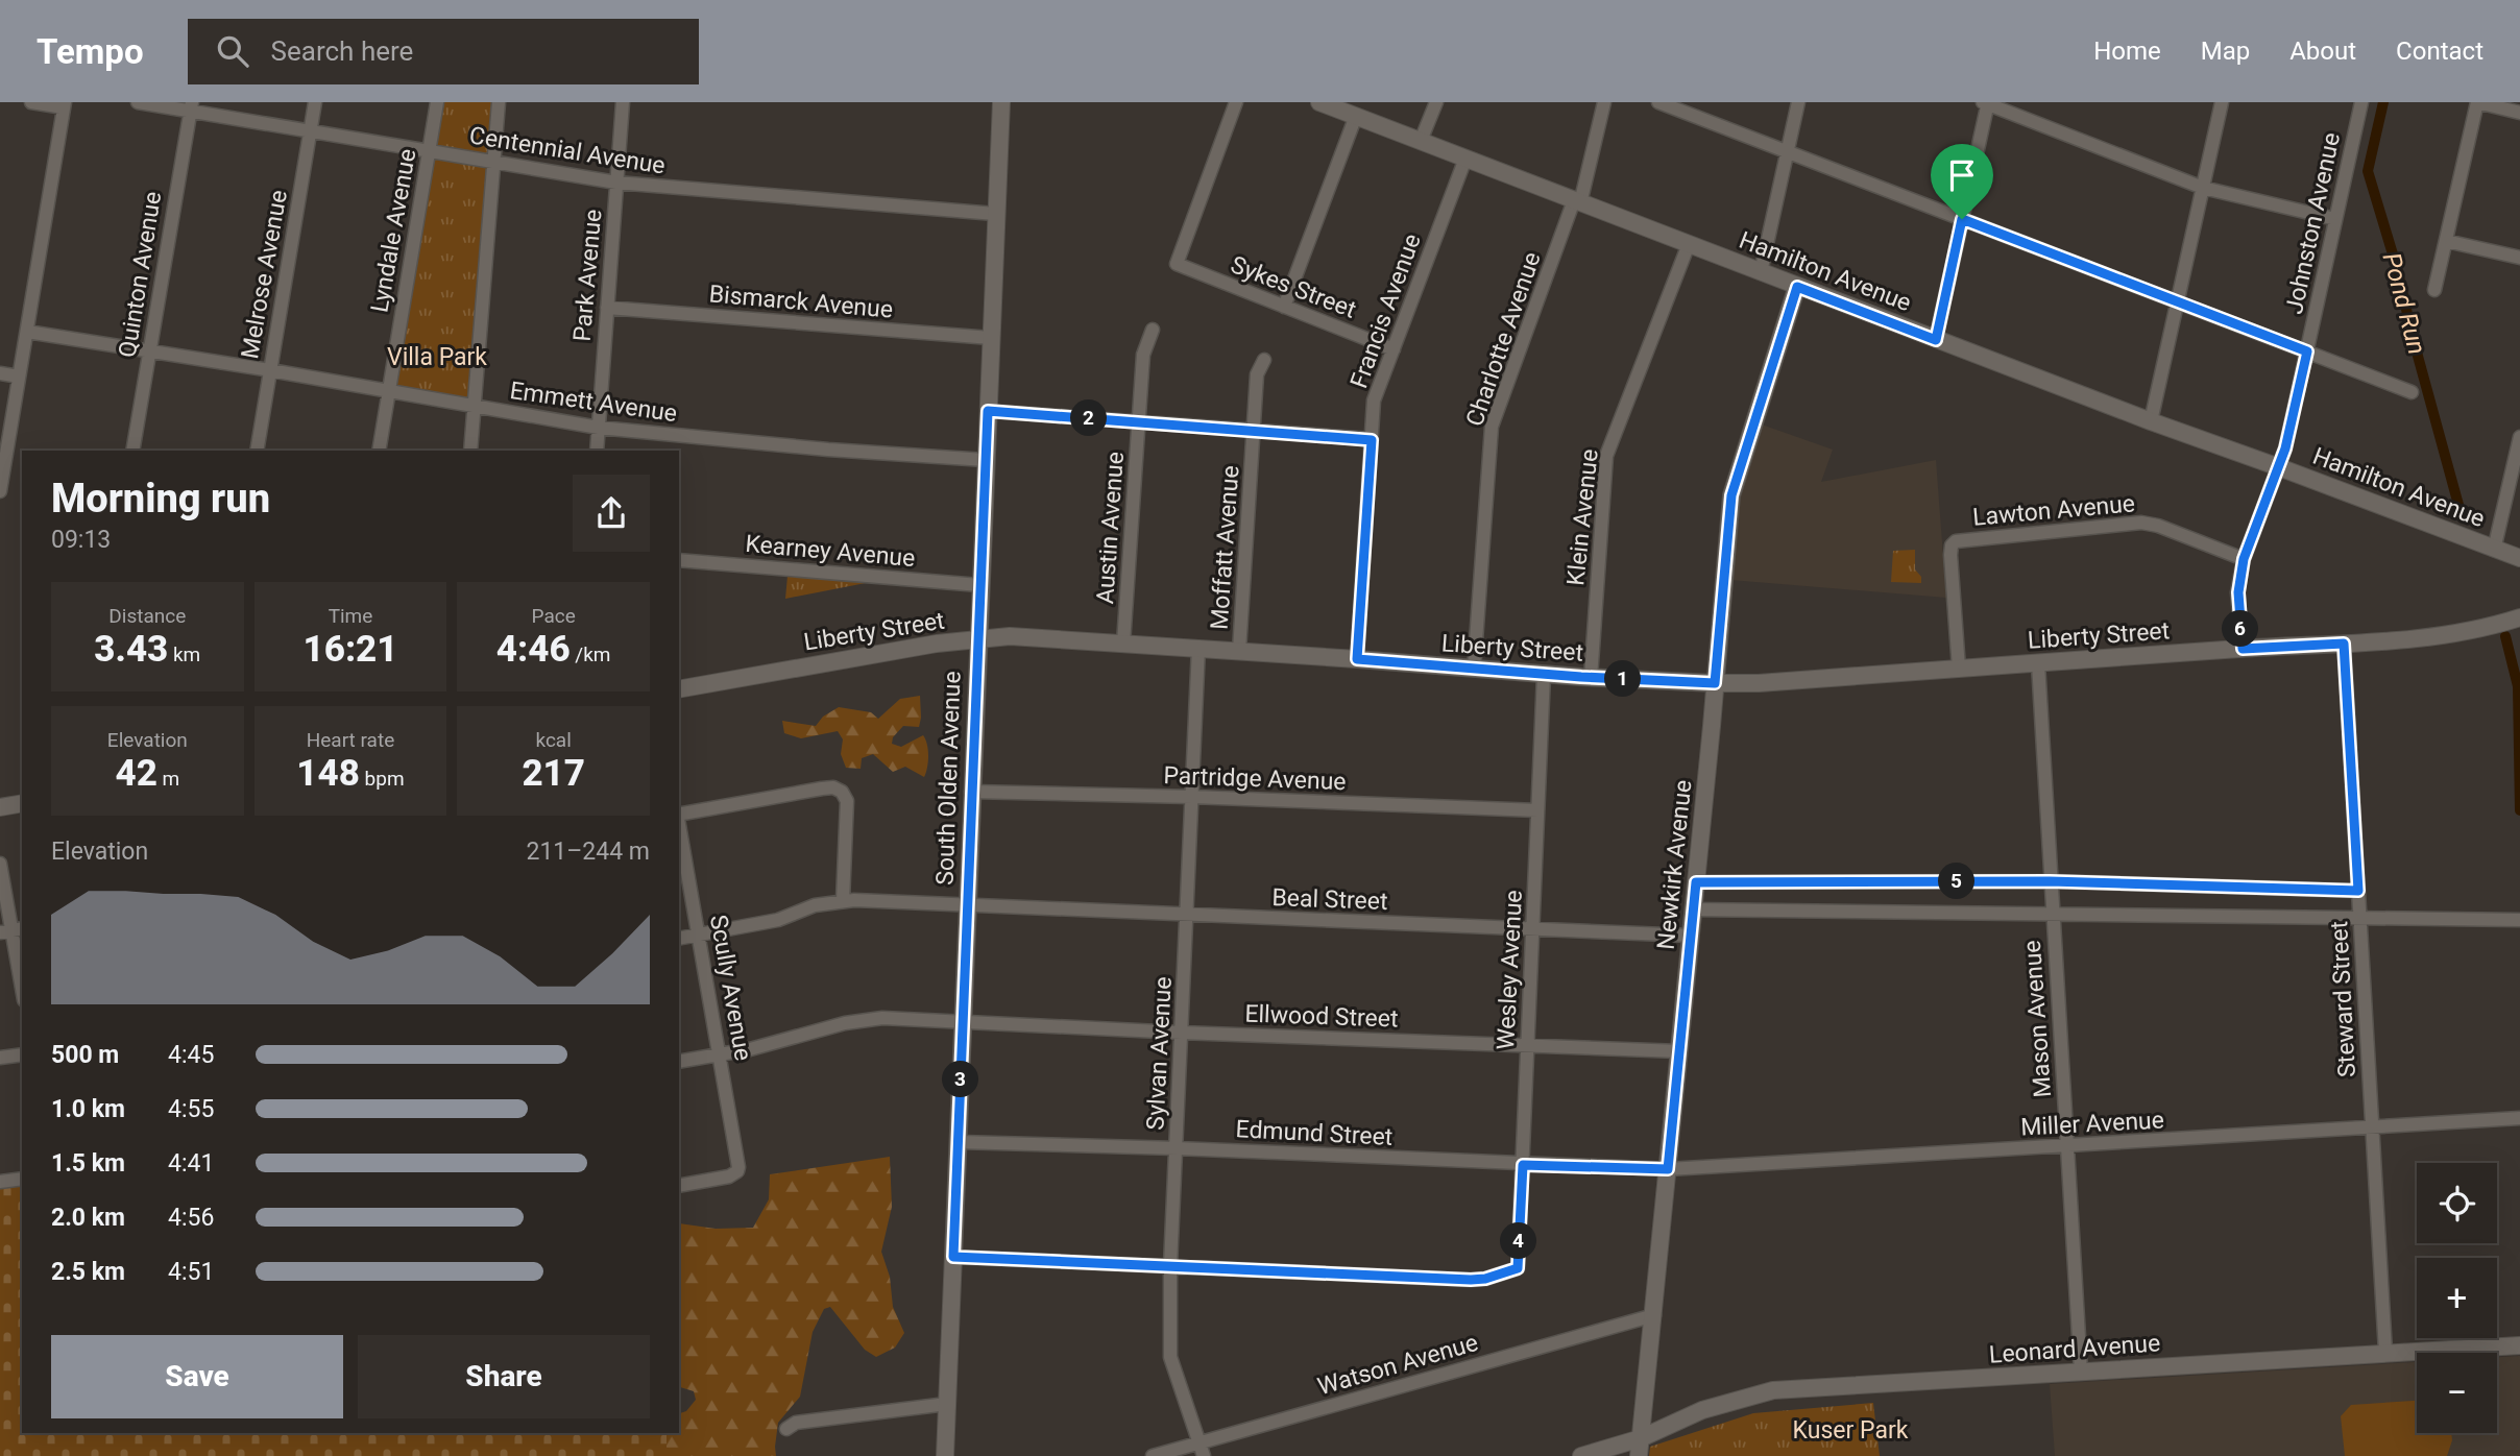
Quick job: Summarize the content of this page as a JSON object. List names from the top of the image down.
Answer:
{
  "streets": {
    "street": [
      "Centennial Avenue",
      "Johnston Avenue",
      "Lyndale Avenue",
      "Hamilton Avenue",
      "Quinton Avenue",
      "Melrose Avenue",
      "Park Avenue",
      "Sykes Street",
      "Bismarck Avenue",
      "Francis Avenue",
      "Charlotte Avenue",
      "Emmett Avenue",
      "Lawton Avenue",
      "Klein Avenue",
      "Austin Avenue",
      "Moffatt Avenue",
      "Kearney Avenue",
      "Liberty Street",
      "South Olden Avenue",
      "Partridge Avenue",
      "Newkirk Avenue",
      "Beal Street",
      "Wesley Avenue",
      "Scully Avenue",
      "Steward Street",
      "Ellwood Street",
      "Mason Avenue",
      "Sylvan Avenue",
      "Miller Avenue",
      "Edmund Street",
      "Leonard Avenue",
      "Watson Avenue"
    ]
  },
  "crossings": [
    ["Centennial Avenue", "Lyndale Avenue"],
    ["Centennial Avenue", "Quinton Avenue"],
    ["Centennial Avenue", "Melrose Avenue"],
    ["Centennial Avenue", "Park Avenue"],
    ["Centennial Avenue", "South Olden Avenue"],
    ["Johnston Avenue", "Hamilton Avenue"],
    ["Johnston Avenue", "Lawton Avenue"],
    ["Johnston Avenue", "Liberty Street"],
    ["Lyndale Avenue", "Emmett Avenue"],
    ["Hamilton Avenue", "Francis Avenue"],
    ["Hamilton Avenue", "Charlotte Avenue"],
    ["Hamilton Avenue", "Klein Avenue"],
    ["Hamilton Avenue", "Newkirk Avenue"],
    ["Quinton Avenue", "Emmett Avenue"],
    ["Melrose Avenue", "Emmett Avenue"],
    ["Park Avenue", "Bismarck Avenue"],
    ["Park Avenue", "Emmett Avenue"],
    ["Sykes Street", "Francis Avenue"],
    ["Bismarck Avenue", "South Olden Avenue"],
    ["Francis Avenue", "Liberty Street"],
    ["Charlotte Avenue", "Liberty Street"],
    ["Emmett Avenue", "South Olden Avenue"],
    ["Lawton Avenue", "Liberty Street"],
    ["Klein Avenue", "Liberty Street"],
    ["Austin Avenue", "Liberty Street"],
    ["Moffatt Avenue", "Liberty Street"],
    ["Kearney Avenue", "South Olden Avenue"],
    ["Liberty Street", "South Olden Avenue"],
    ["Liberty Street", "Newkirk Avenue"],
    ["Liberty Street", "Wesley Avenue"],
    ["Liberty Street", "Steward Street"],
    ["Liberty Street", "Mason Avenue"],
    ["Liberty Street", "Sylvan Avenue"],
    ["South Olden Avenue", "Partridge Avenue"],
    ["South Olden Avenue", "Beal Street"],
    ["South Olden Avenue", "Ellwood Street"],
    ["South Olden Avenue", "Edmund Street"],
    ["Partridge Avenue", "Wesley Avenue"],
    ["Partridge Avenue", "Sylvan Avenue"],
    ["Newkirk Avenue", "Beal Street"],
    ["Newkirk Avenue", "Ellwood Street"],
    ["Newkirk Avenue", "Miller Avenue"],
    ["Newkirk Avenue", "Edmund Street"],
    ["Newkirk Avenue", "Leonard Avenue"],
    ["Newkirk Avenue", "Watson Avenue"],
    ["Beal Street", "Wesley Avenue"],
    ["Beal Street", "Scully Avenue"],
    ["Beal Street", "Sylvan Avenue"],
    ["Wesley Avenue", "Ellwood Street"],
    ["Wesley Avenue", "Sylvan Avenue"],
    ["Wesley Avenue", "Edmund Street"],
    ["Scully Avenue", "Ellwood Street"],
    ["Steward Street", "Miller Avenue"],
    ["Steward Street", "Leonard Avenue"],
    ["Ellwood Street", "Sylvan Avenue"],
    ["Mason Avenue", "Miller Avenue"],
    ["Mason Avenue", "Leonard Avenue"],
    ["Sylvan Avenue", "Edmund Street"],
    ["Sylvan Avenue", "Watson Avenue"],
    ["Miller Avenue", "Edmund Street"]
  ],
  "water": ["Pond Run"],
  "parks": ["Villa Park", "Kuser Park"],
  "page": {
    "header": "Tempo",
    "search": "Search here",
    "nav": [
      "Home",
      "Map",
      "About",
      "Contact"
    ],
    "pins": [
      "2",
      "6",
      "1",
      "5",
      "3",
      "4"
    ],
    "heading": ["Morning run", "09:13"],
    "stats": [
      ["Distance", "3.43 km"],
      ["Time", "16:21"],
      ["Pace", "4:46 /km"],
      ["Elevation", "42 m"],
      ["Heart rate", "148 bpm"],
      ["kcal", "217"]
    ],
    "chart": ["Elevation", "211–244 m"],
    "list": [
      {
        "name": "500 m",
        "note": "4:45"
      },
      {
        "name": "1.0 km",
        "note": "4:55"
      },
      {
        "name": "1.5 km",
        "note": "4:41"
      },
      {
        "name": "2.0 km",
        "note": "4:56"
      },
      {
        "name": "2.5 km",
        "note": "4:51"
      }
    ],
    "map_buttons": ["+", "−"],
    "buttons": ["Save", "Share"]
  }
}
